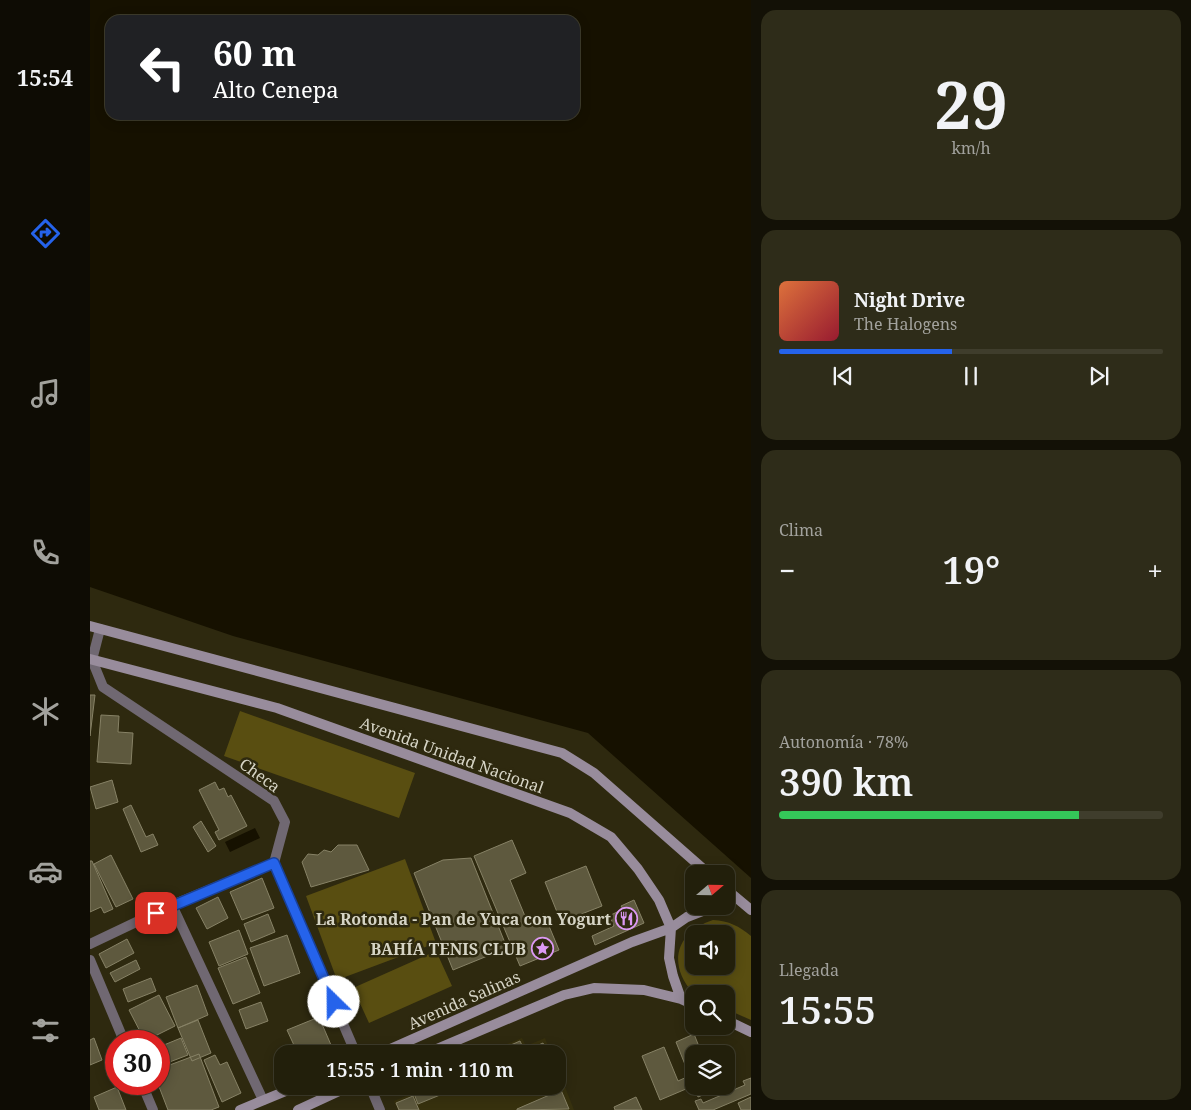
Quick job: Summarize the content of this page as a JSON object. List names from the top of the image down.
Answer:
{
  "streets": {
    "main road": ["Avenida Unidad Nacional", "Avenida Salinas"],
    "street": ["Checa"]
  },
  "crossings": [
    ["Avenida Unidad Nacional", "Checa"],
    ["Avenida Unidad Nacional", "Avenida Salinas"]
  ],
  "places": {
    "restaurant": ["La Rotonda - Pan de Yuca con Yogurt"],
    "place": ["BAHÍA TENIS CLUB"]
  },
  "north": "right",
  "page": {
    "tabs": "15:54",
    "tile": [
      ["29", "km/h"],
      "Clima",
      ["Autonomía · 78%", "390 km"],
      ["Llegada", "15:55"]
    ],
    "turn": ["60 m", "Alto Cenepa"],
    "song": ["Night Drive", "The Halogens"],
    "heat": ["−", "19°", "+"],
    "limit": "30",
    "trip": "15:55 · 1 min · 110 m"
  }
}
